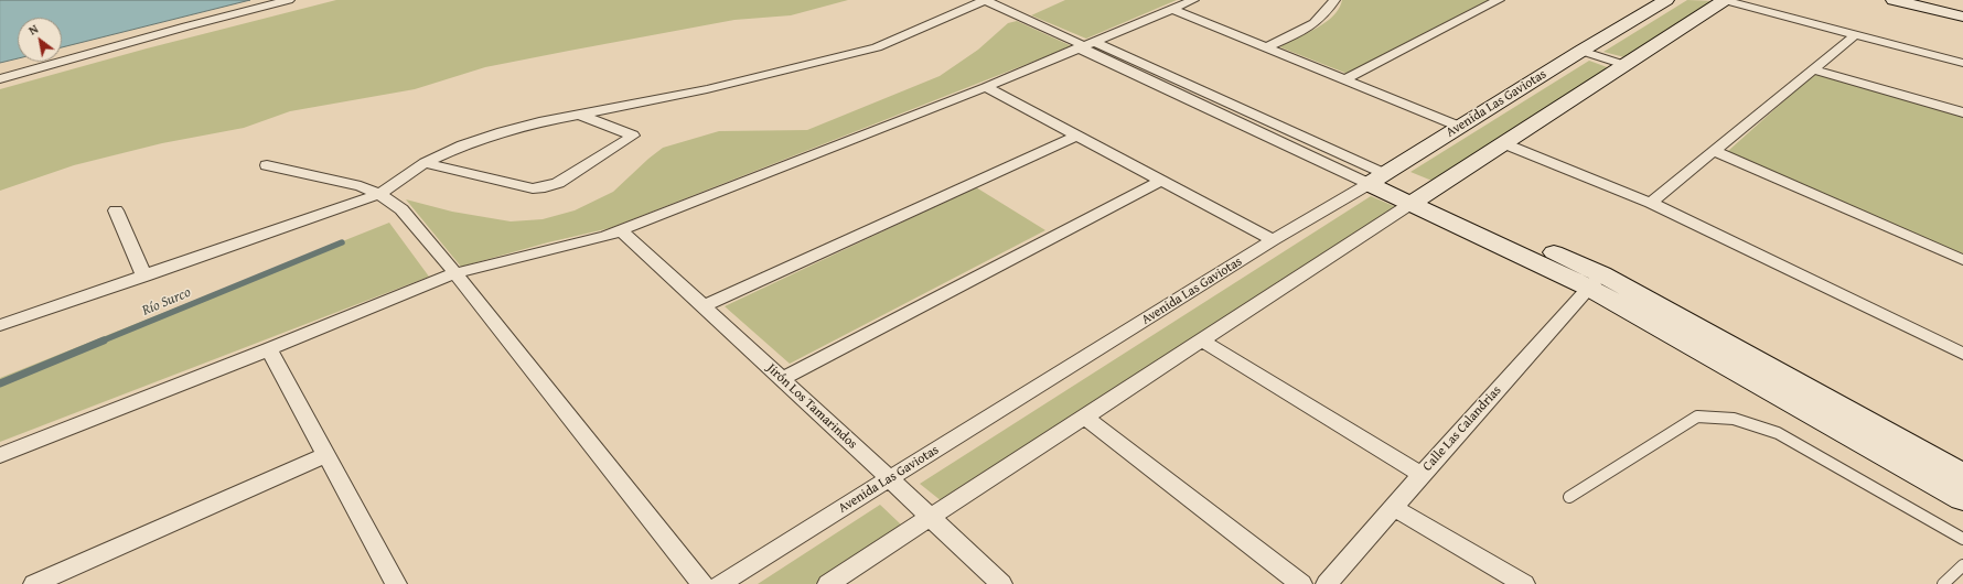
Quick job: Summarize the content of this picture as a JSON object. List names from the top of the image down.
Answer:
{
  "streets": {
    "street": ["Avenida Las Gaviotas", "Jirón Los Tamarindos", "Calle Las Calandrias"]
  },
  "crossings": [
    ["Avenida Las Gaviotas", "Jirón Los Tamarindos"]
  ],
  "water": ["Río Surco"],
  "north": "top left"
}
